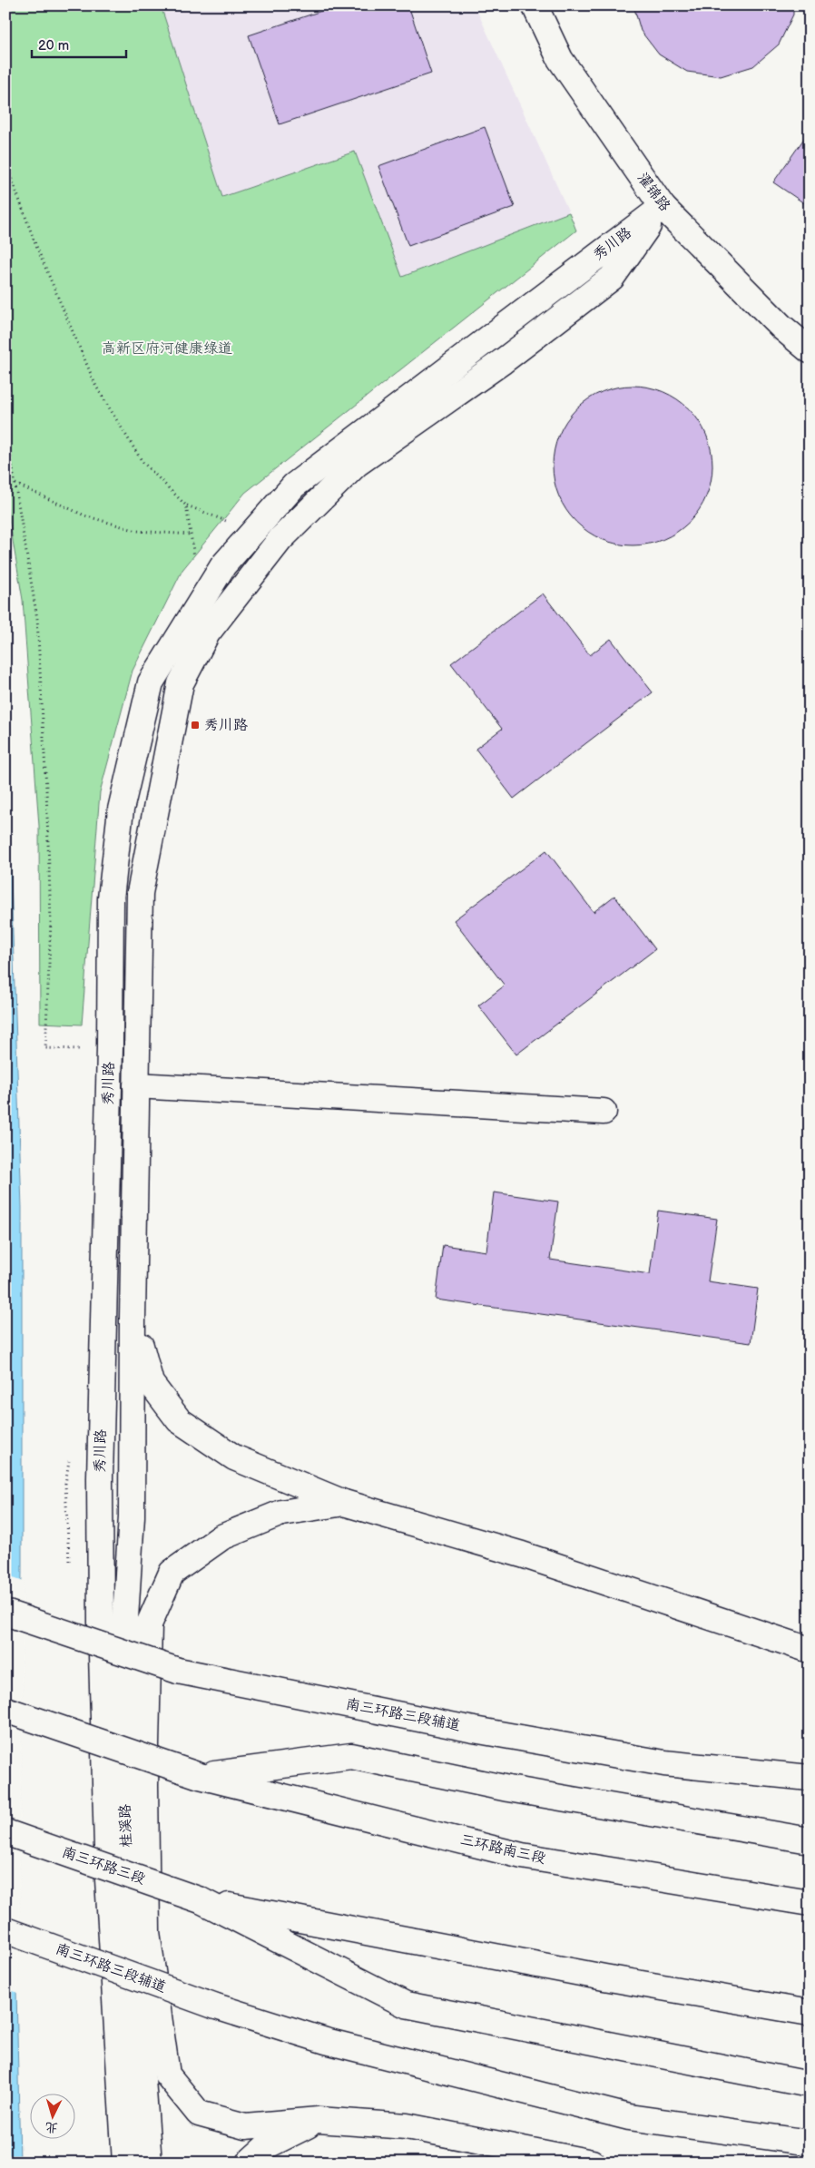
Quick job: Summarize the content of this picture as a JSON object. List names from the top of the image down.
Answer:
{
  "streets": {
    "main road": [
      "濯锦路",
      "秀川路",
      "南三环路三段辅道",
      "桂溪路",
      "三环路南三段",
      "南三环路三段"
    ]
  },
  "crossings": [
    ["濯锦路", "秀川路"],
    ["秀川路", "桂溪路"]
  ],
  "parks": ["高新区府河健康绿道"],
  "places": {
    "transit": ["秀川路"]
  },
  "scale_bar": "20 m",
  "north": "bottom"
}
